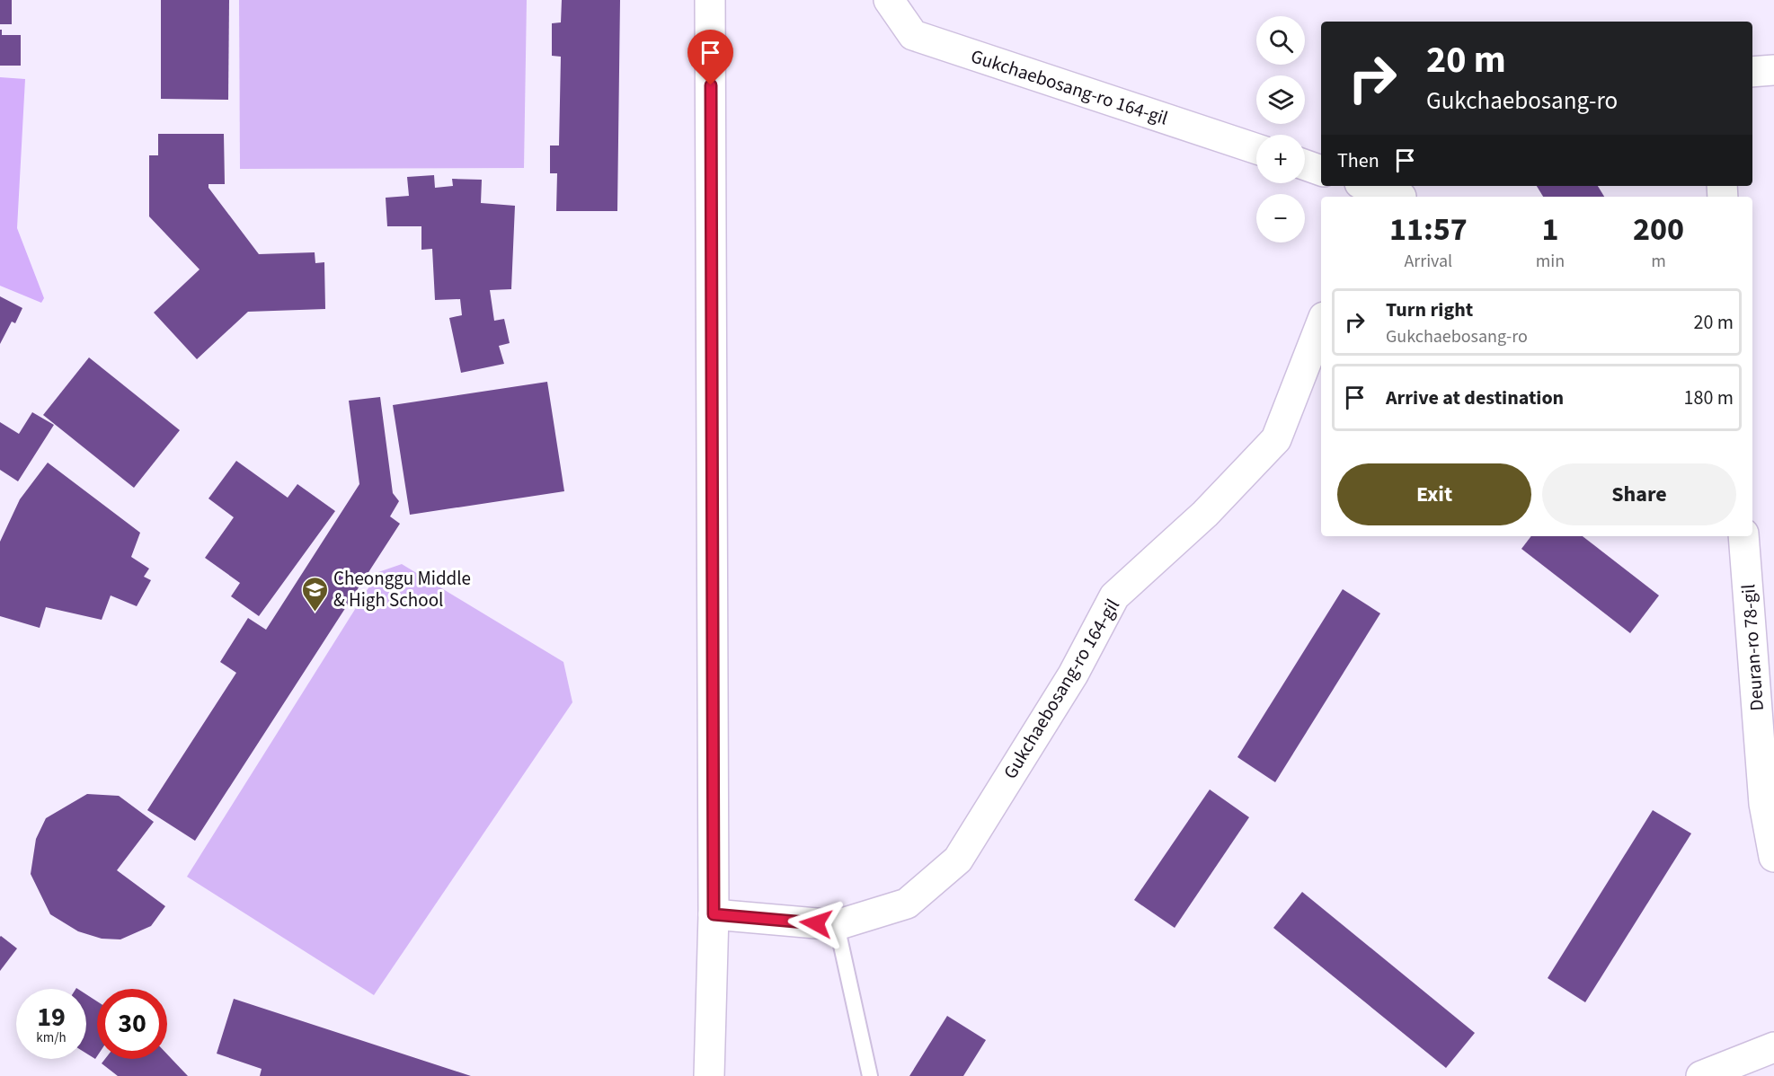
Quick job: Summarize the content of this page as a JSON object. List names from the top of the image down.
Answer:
{
  "streets": {
    "street": ["Gukchaebosang-ro 164-gil", "Deuran-ro 78-gil"]
  },
  "places": {
    "school or university": ["Cheonggu Middle & High School"]
  },
  "page": {
    "map_buttons": ["+", "−"],
    "turn": ["20 m", "Gukchaebosang-ro"],
    "then": "Then",
    "eta": [
      "11:57",
      "Arrival",
      "1",
      "min",
      "200",
      "m"
    ],
    "list": [
      {
        "name": "Turn right",
        "note": "Gukchaebosang-ro",
        "value": "20 m"
      },
      {
        "name": "Arrive at destination",
        "value": "180 m"
      }
    ],
    "buttons": ["Exit", "Share"],
    "speed": "19 km/h",
    "limit": "30"
  }
}
